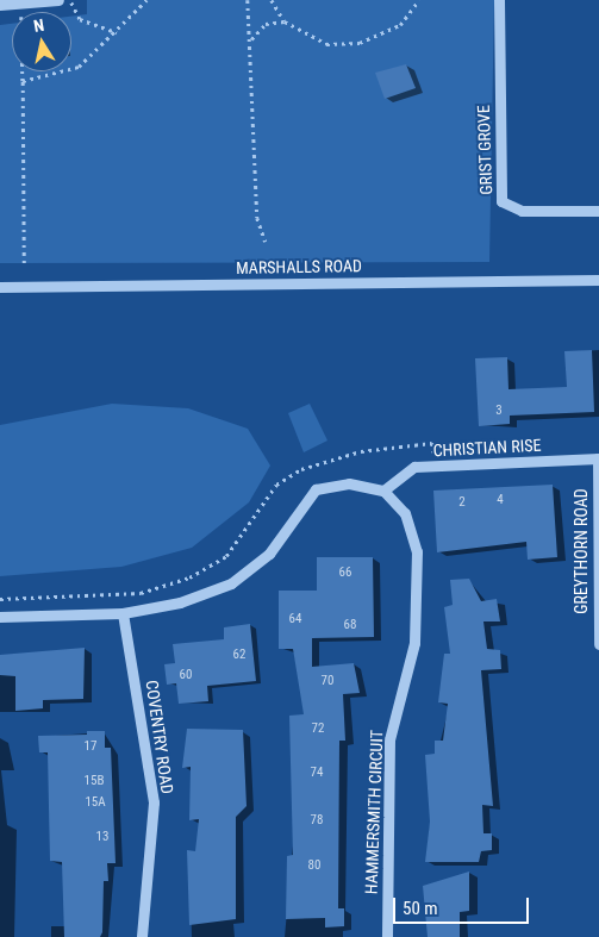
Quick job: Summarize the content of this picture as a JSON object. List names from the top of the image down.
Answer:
{
  "streets": {
    "street": [
      "GRIST GROVE",
      "MARSHALLS ROAD",
      "CHRISTIAN RISE",
      "GREYTHORN ROAD",
      "COVENTRY ROAD",
      "HAMMERSMITH CIRCUIT"
    ]
  },
  "crossings": [
    ["CHRISTIAN RISE", "GREYTHORN ROAD"],
    ["CHRISTIAN RISE", "HAMMERSMITH CIRCUIT"]
  ],
  "house_numbers": [
    "3",
    "4",
    "2",
    "66",
    "64",
    "68",
    "62",
    "60",
    "70",
    "72",
    "17",
    "74",
    "15B",
    "15A",
    "78",
    "13",
    "80"
  ],
  "scale_bar": "50 m",
  "north": "top"
}
